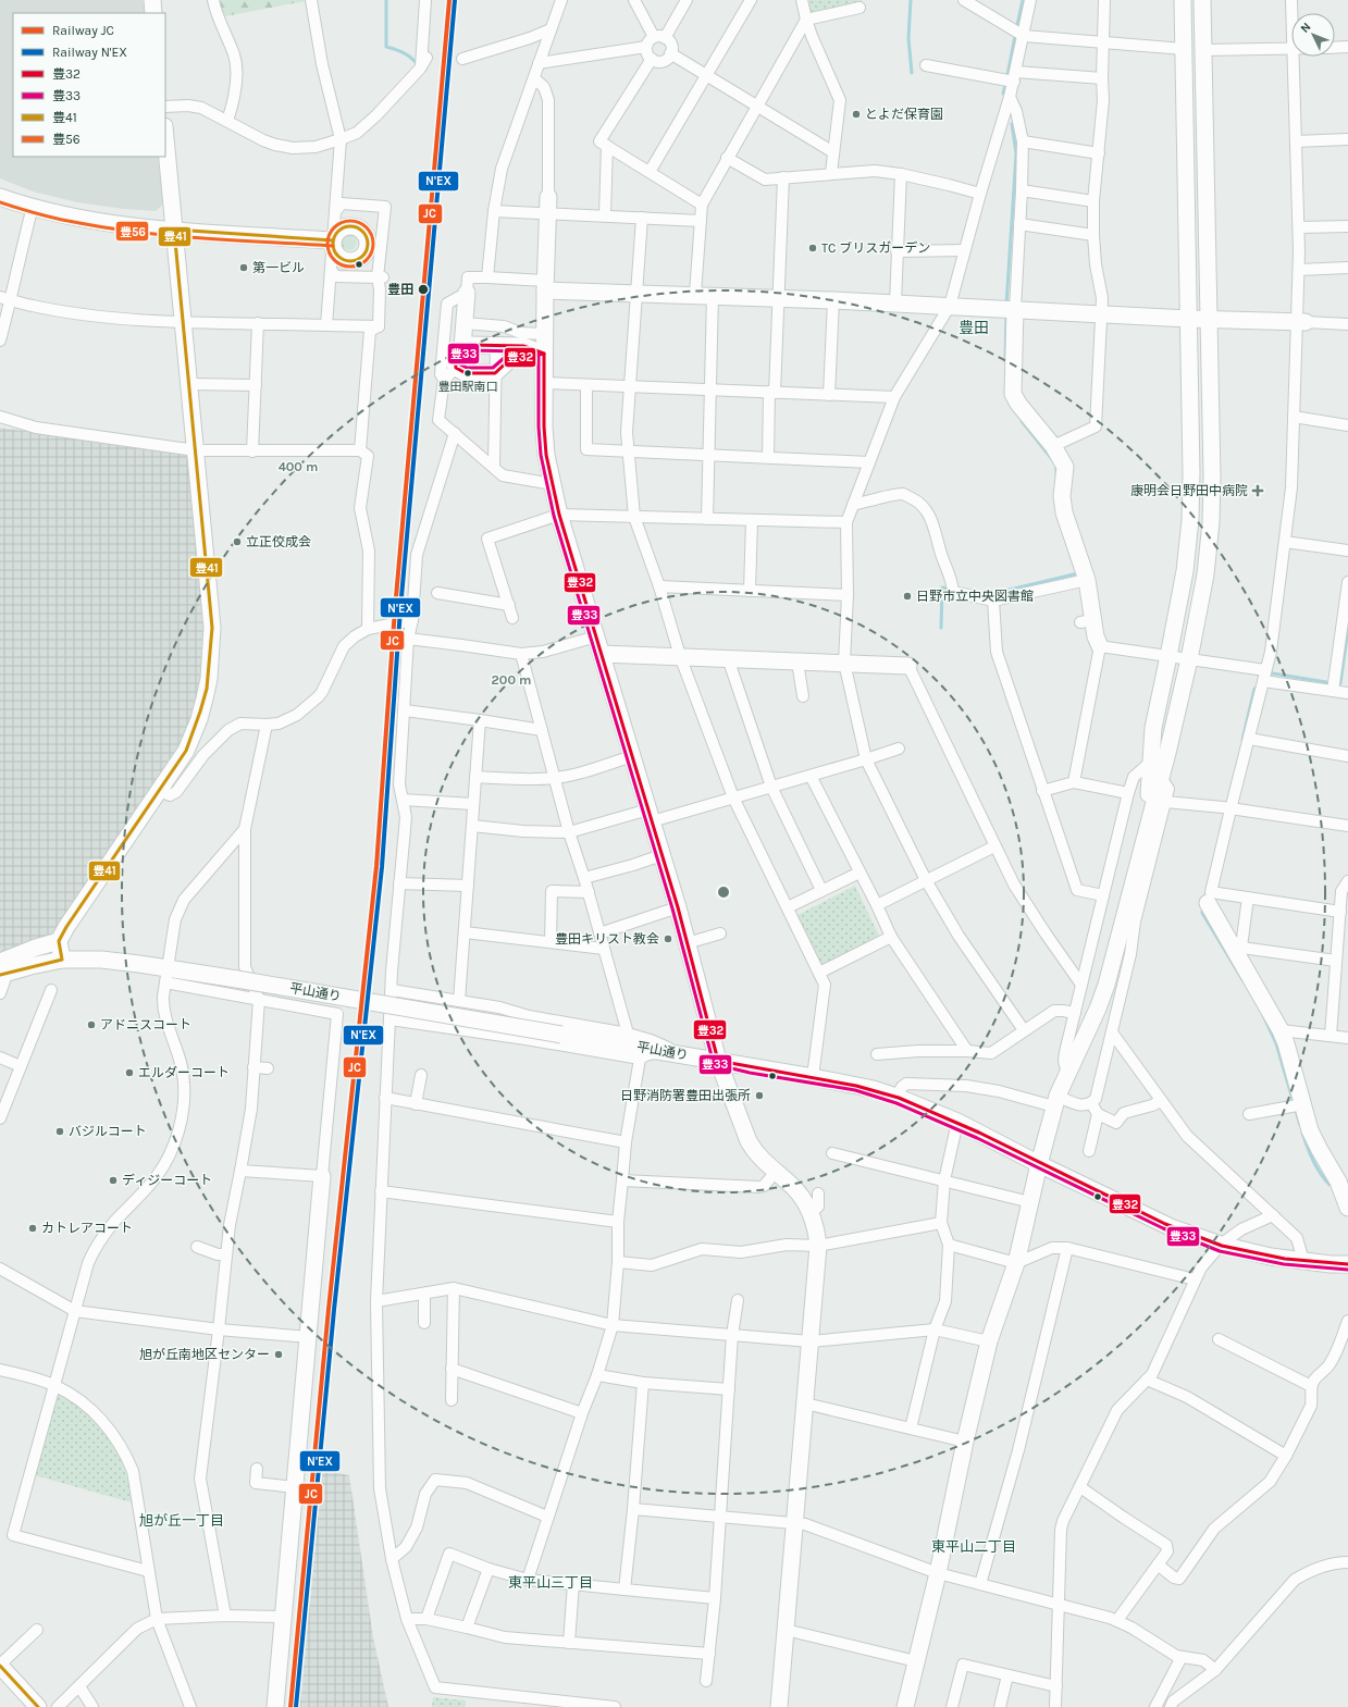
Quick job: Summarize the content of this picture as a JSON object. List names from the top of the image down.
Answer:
{
  "streets": {
    "street": ["平山通り"]
  },
  "districts": [
    "豊田",
    "旭が丘一丁目",
    "東平山二丁目",
    "東平山三丁目"
  ],
  "places": {
    "other": [
      "とよだ保育園",
      "TC ブリスガーデン",
      "第一ビル",
      "豊田",
      "豊田駅南口",
      "立正佼成会",
      "日野市立中央図書館",
      "豊田キリスト教会",
      "アドニスコート",
      "エルダーコート",
      "日野消防署豊田出張所",
      "バジルコート",
      "ディジーコート",
      "カトレアコート",
      "旭が丘南地区センター"
    ],
    "health": ["康明会日野田中病院"]
  },
  "lines": [
    "rail line JC",
    "rail line N'EX",
    "transit line 豊56",
    "transit line 豊41",
    "transit line 豊32",
    "transit line 豊33"
  ],
  "legend": [
    "Railway JC",
    "Railway N'EX",
    "豊32",
    "豊33",
    "豊41",
    "豊56"
  ],
  "north": "top left",
  "rings": ["400 m", "200 m"]
}
